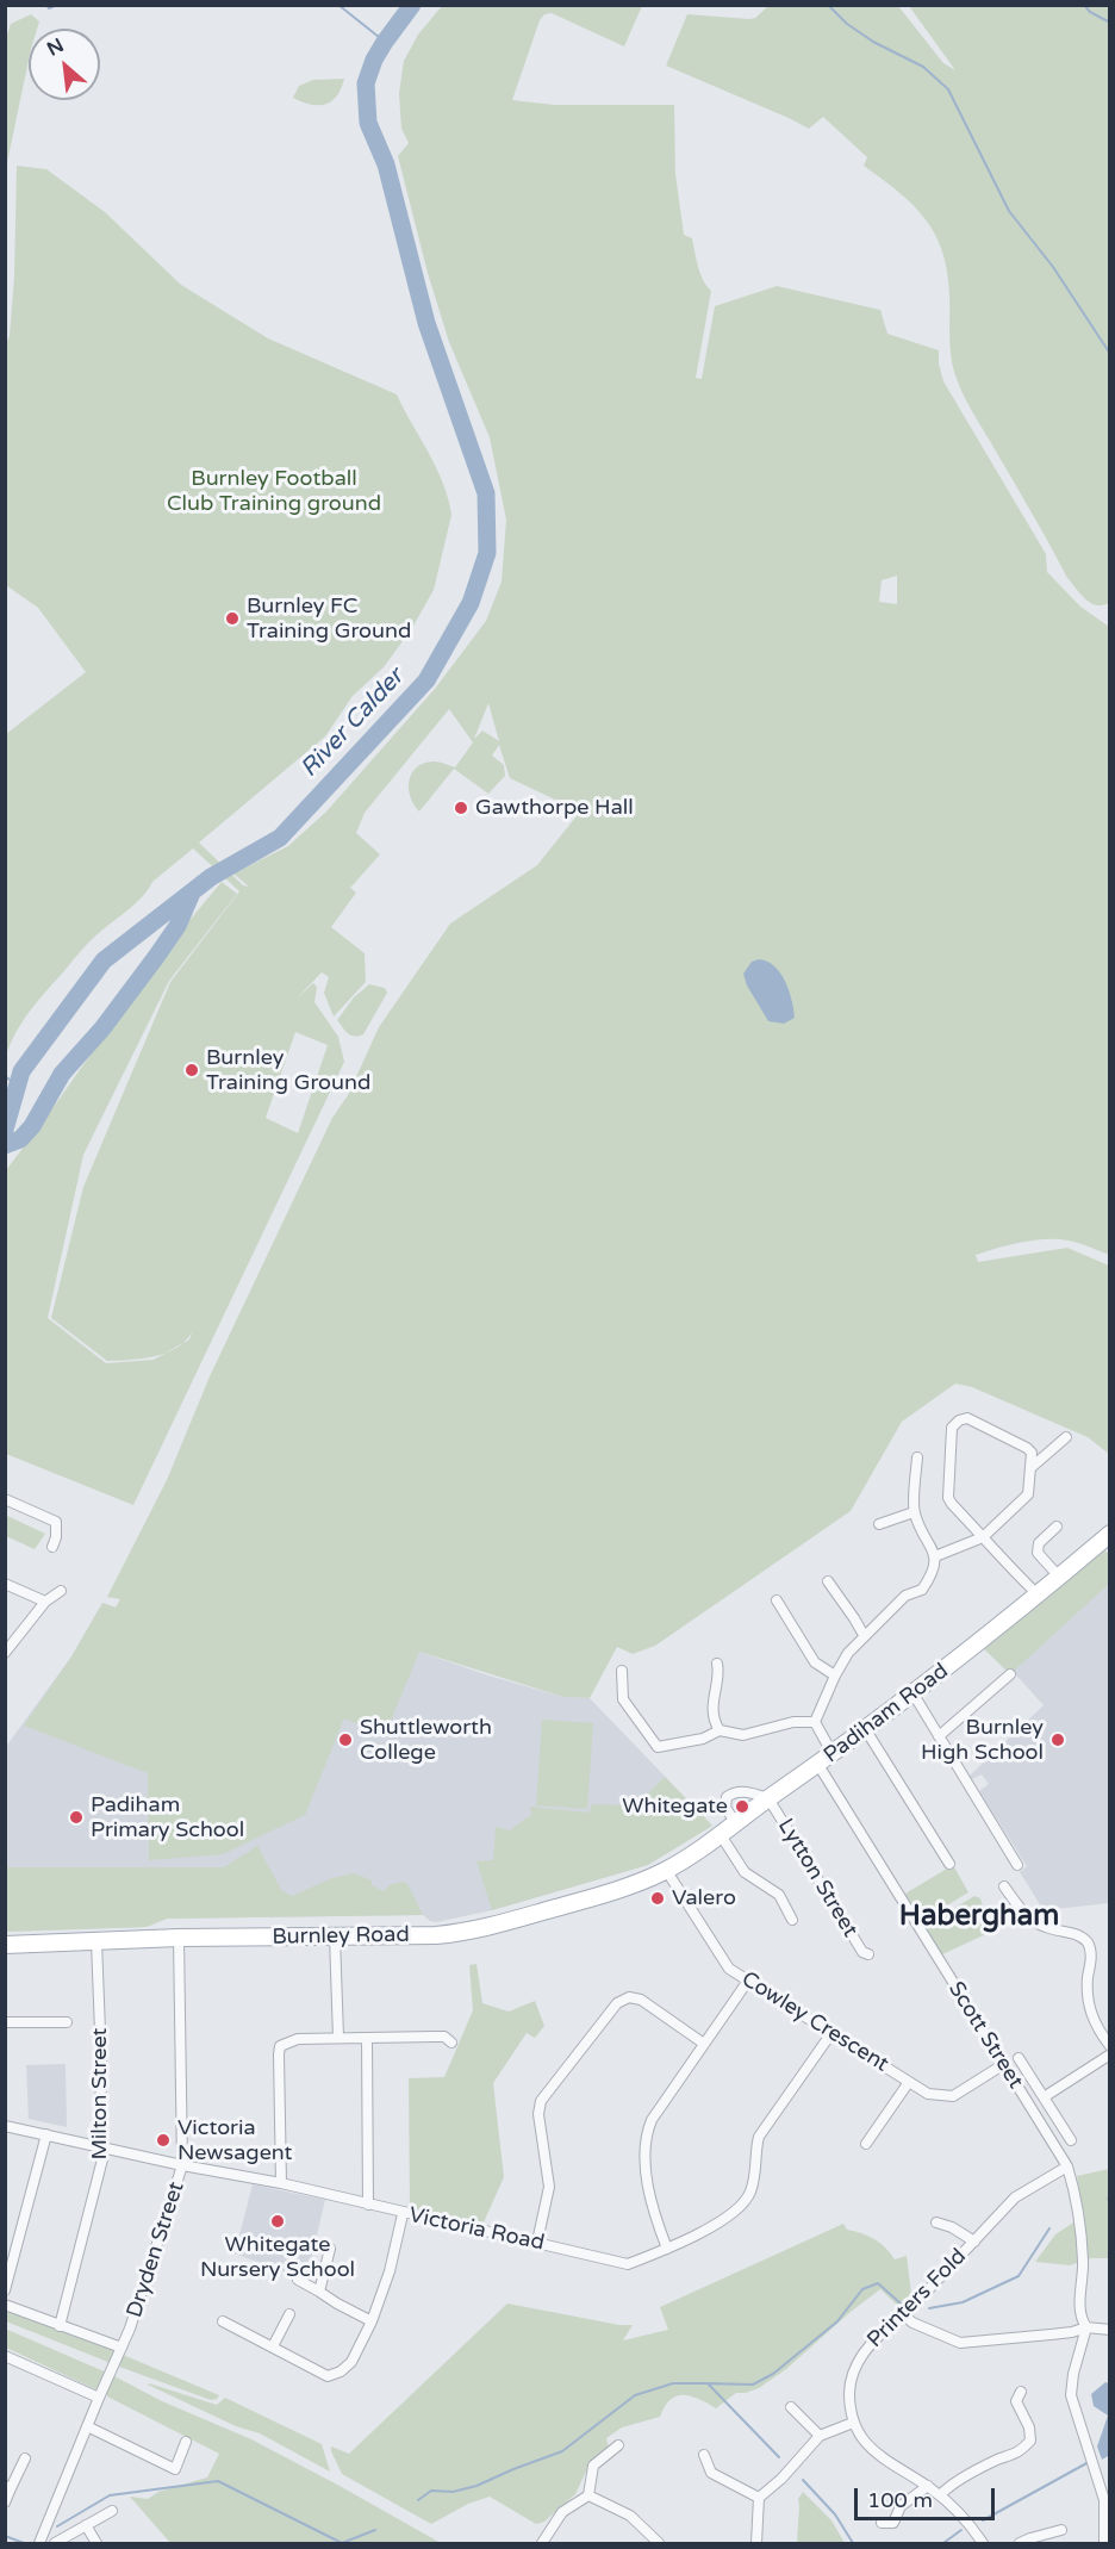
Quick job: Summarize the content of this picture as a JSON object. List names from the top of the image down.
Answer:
{
  "streets": {
    "main road": ["Padiham Road", "Burnley Road"],
    "street": [
      "Lytton Street",
      "Cowley Crescent",
      "Scott Street",
      "Milton Street",
      "Victoria Road",
      "Dryden Street",
      "Printers Fold"
    ]
  },
  "crossings": [
    ["Padiham Road", "Lytton Street"],
    ["Padiham Road", "Burnley Road"],
    ["Padiham Road", "Cowley Crescent"],
    ["Padiham Road", "Scott Street"],
    ["Burnley Road", "Cowley Crescent"],
    ["Burnley Road", "Milton Street"],
    ["Burnley Road", "Dryden Street"],
    ["Cowley Crescent", "Scott Street"],
    ["Cowley Crescent", "Victoria Road"],
    ["Scott Street", "Printers Fold"],
    ["Milton Street", "Victoria Road"],
    ["Victoria Road", "Dryden Street"]
  ],
  "districts": ["Habergham"],
  "water": ["River Calder"],
  "parks": ["Burnley Football Club Training ground"],
  "places": [
    "Burnley FC Training Ground",
    "Gawthorpe Hall",
    "Burnley Training Ground",
    "Shuttleworth College",
    "Burnley High School",
    "Whitegate",
    "Padiham Primary School",
    "Valero",
    "Victoria Newsagent",
    "Whitegate Nursery School"
  ],
  "scale_bar": "100 m",
  "north": "top left"
}
